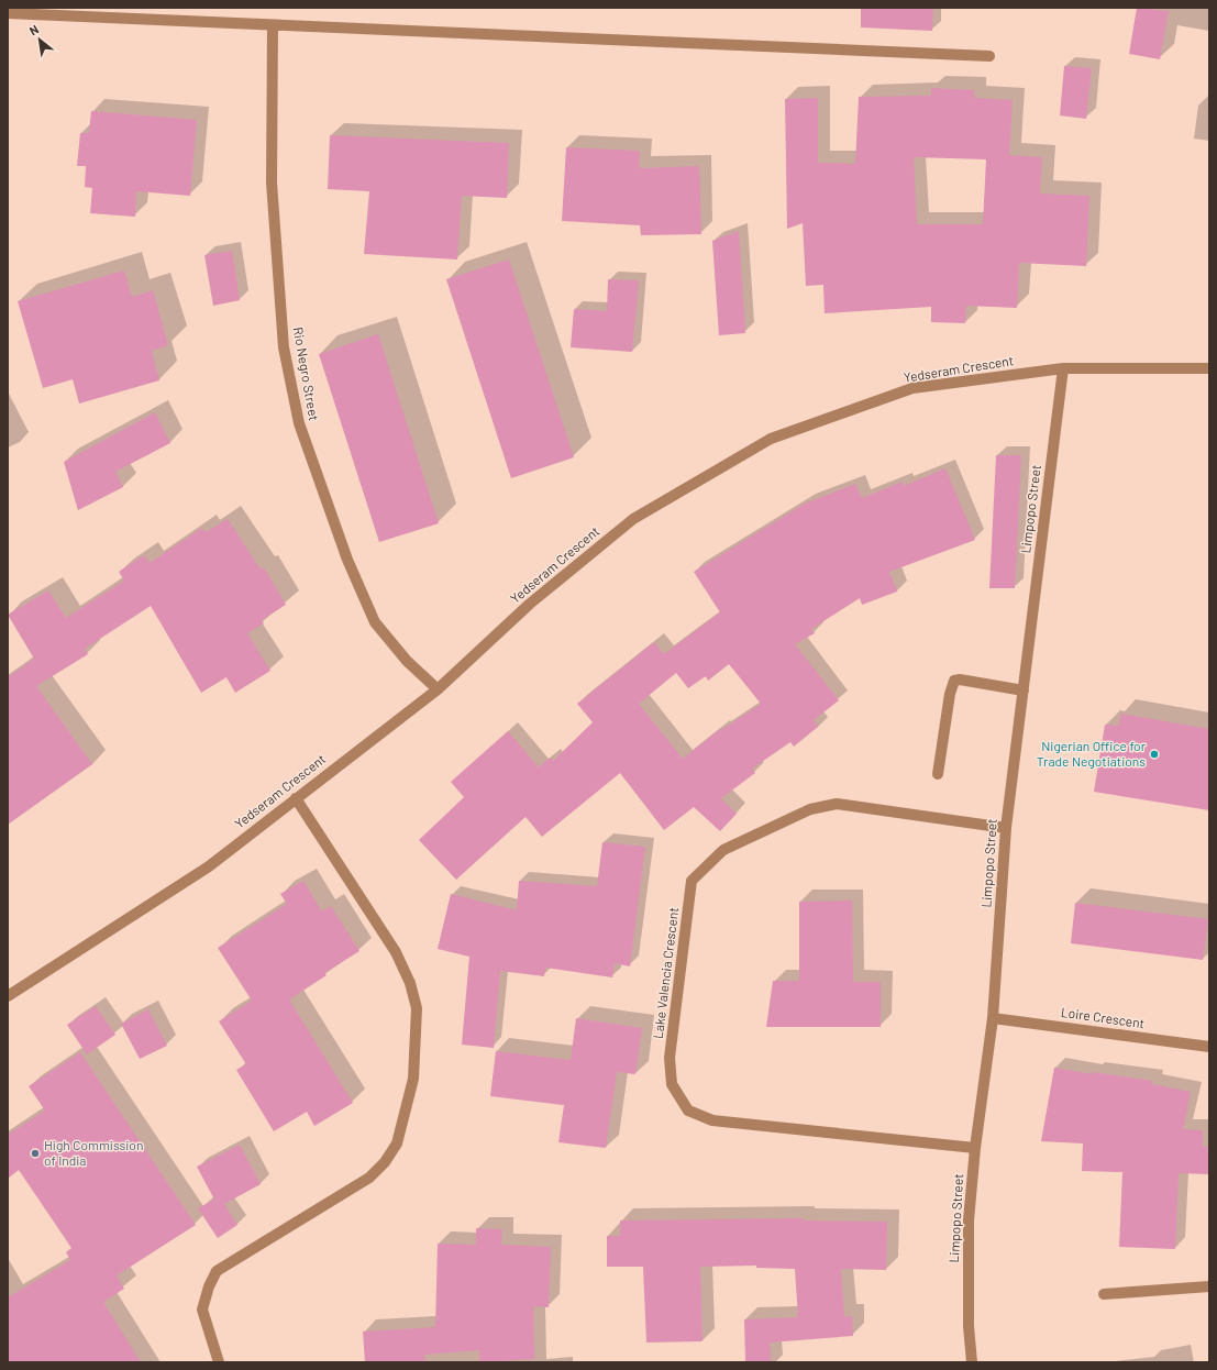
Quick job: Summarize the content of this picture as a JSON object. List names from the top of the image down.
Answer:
{
  "streets": {
    "street": [
      "Yedseram Crescent",
      "Rio Negro Street",
      "Limpopo Street",
      "Lake Valencia Crescent",
      "Loire Crescent"
    ]
  },
  "crossings": [
    ["Yedseram Crescent", "Rio Negro Street"],
    ["Yedseram Crescent", "Limpopo Street"],
    ["Limpopo Street", "Lake Valencia Crescent"],
    ["Limpopo Street", "Loire Crescent"]
  ],
  "places": ["Nigerian Office for Trade Negotiations", "High Commission of India"],
  "north": "top left"
}
